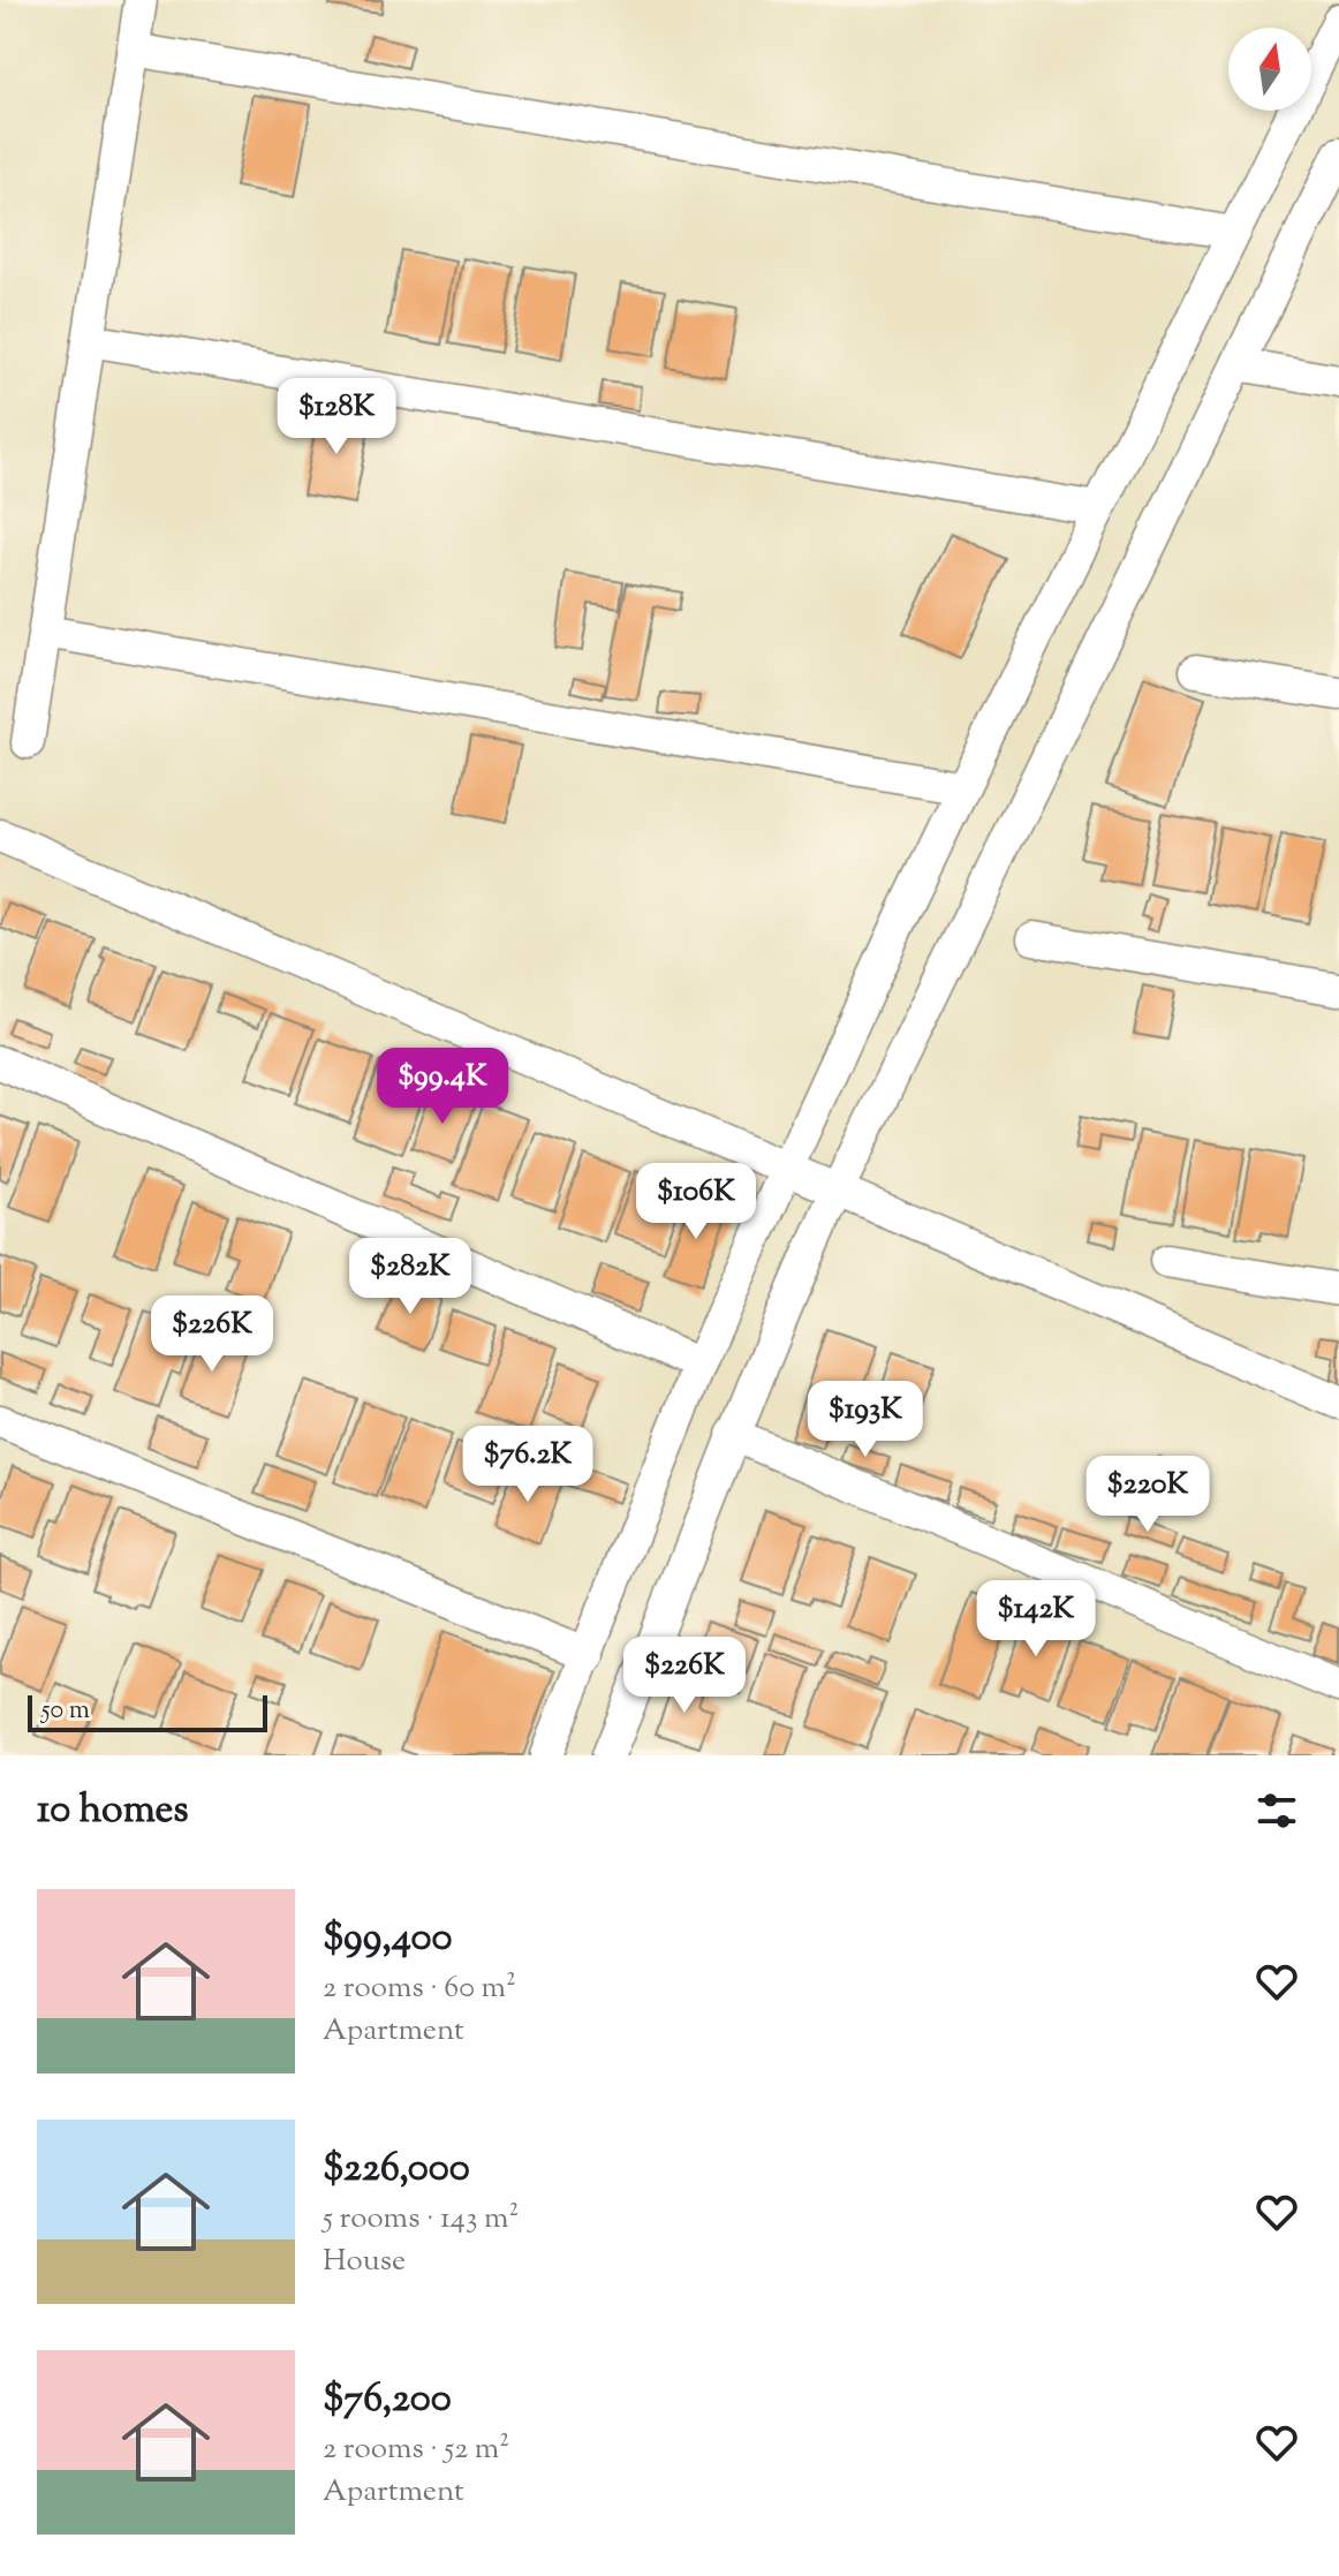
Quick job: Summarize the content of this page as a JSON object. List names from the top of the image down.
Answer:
{
  "scale_bar": "50 m",
  "north": "top",
  "page": {
    "price": [
      "$128K",
      "$99.4K",
      "$106K",
      "$282K",
      "$226K",
      "$193K",
      "$76.2K",
      "$220K",
      "$142K",
      "$226K"
    ],
    "scale": "50 m",
    "heading": "10 homes",
    "list": [
      {
        "name": "$99,400",
        "note": "2 rooms · 60 m² · Apartment"
      },
      {
        "name": "$226,000",
        "note": "5 rooms · 143 m² · House"
      },
      {
        "name": "$76,200",
        "note": "2 rooms · 52 m² · Apartment"
      }
    ]
  }
}
